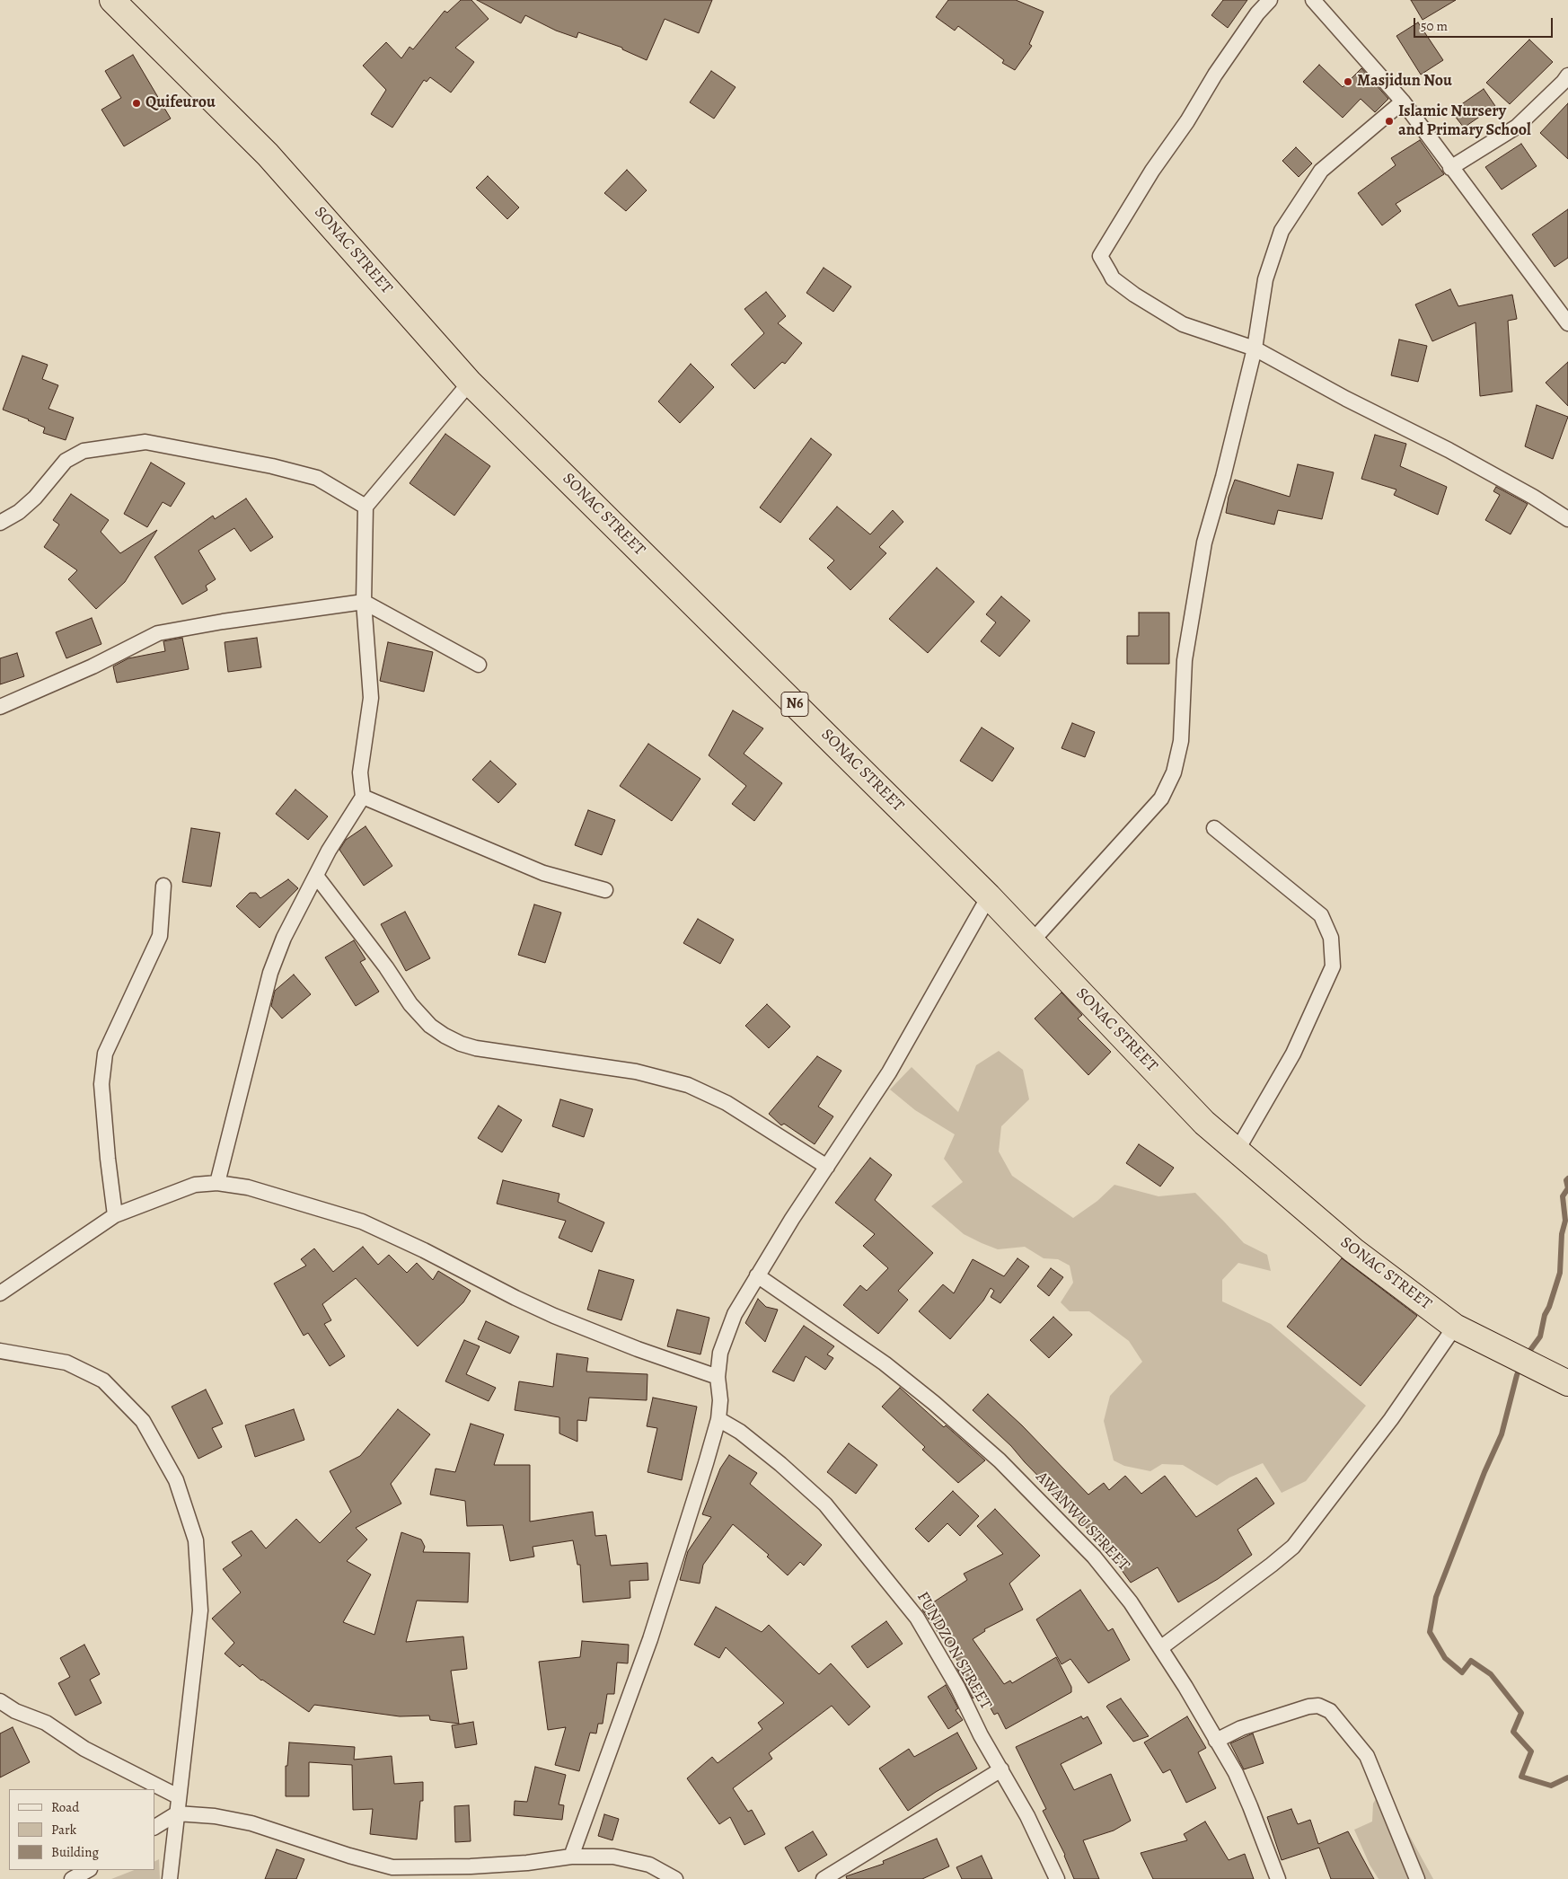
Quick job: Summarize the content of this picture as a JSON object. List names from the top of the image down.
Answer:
{
  "streets": {
    "highway": ["SONAC STREET", "N6"],
    "street": ["AWANWU STREET", "FUNDZON STREET"]
  },
  "places": ["Masjidun Nou", "Quifeurou", "Islamic Nursery and Primary School"],
  "legend": ["Road", "Park", "Building"],
  "scale_bar": "50 m"
}
